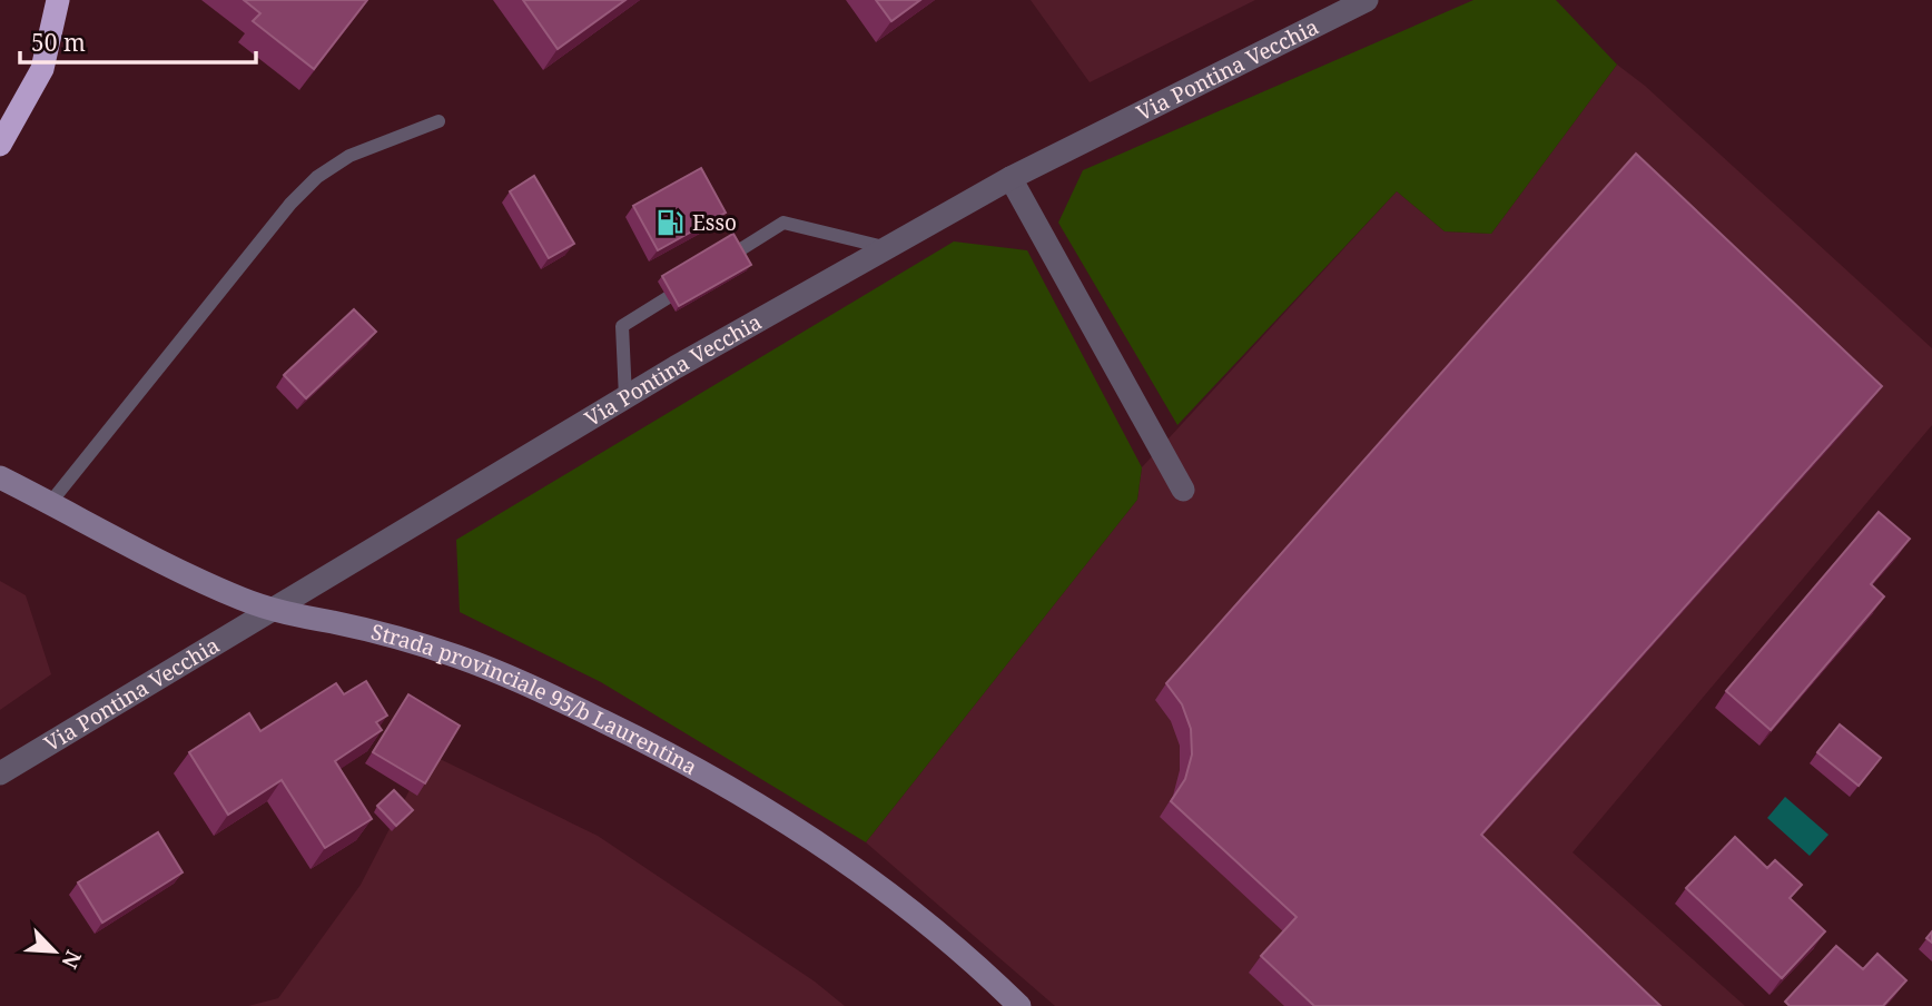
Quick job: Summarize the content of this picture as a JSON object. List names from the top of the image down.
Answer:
{
  "streets": {
    "main road": ["Strada provinciale 95/b Laurentina"],
    "street": ["Via Pontina Vecchia"]
  },
  "crossings": [
    ["Via Pontina Vecchia", "Strada provinciale 95/b Laurentina"]
  ],
  "places": {
    "fuel station": ["Esso"]
  },
  "scale_bar": "50 m",
  "north": "bottom right"
}
